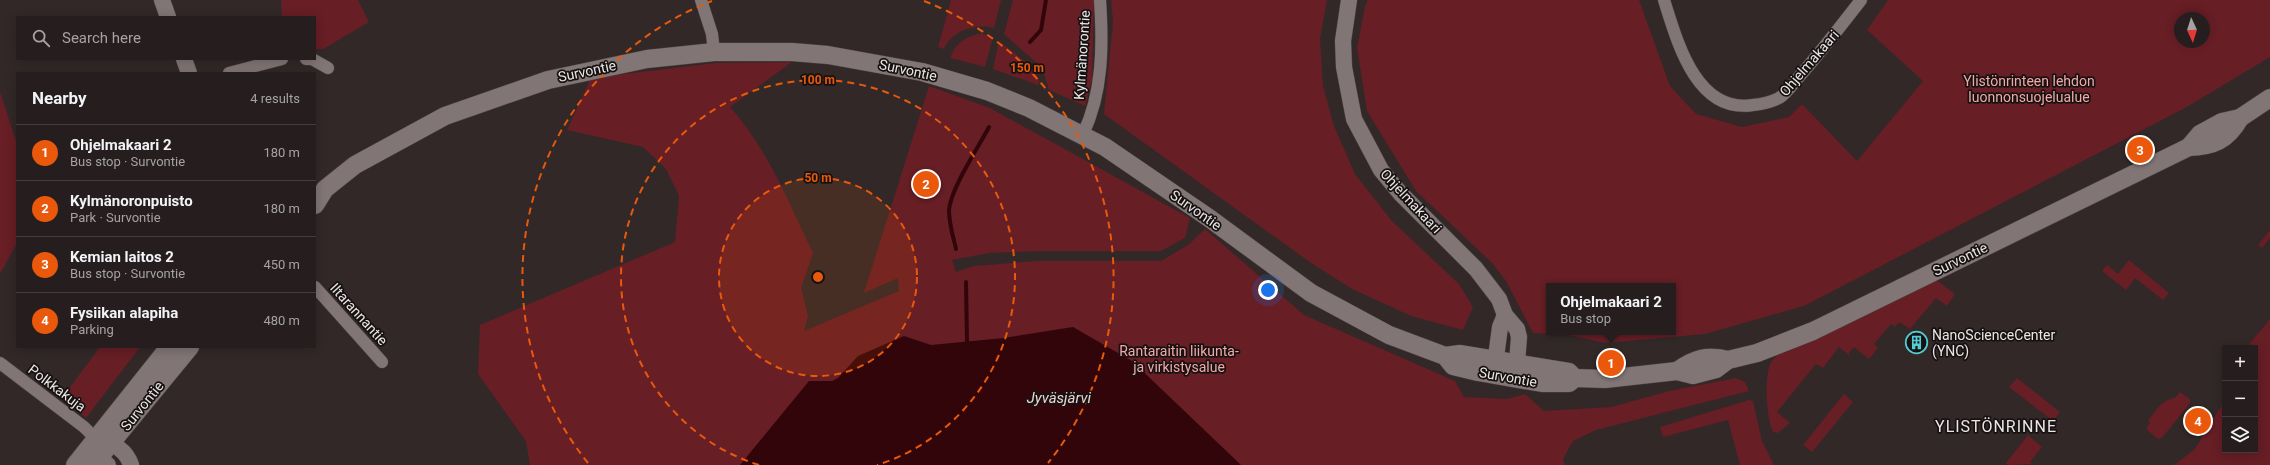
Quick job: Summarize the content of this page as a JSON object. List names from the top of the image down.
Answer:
{
  "streets": {
    "main road": ["Survontie"],
    "street": [
      "Kylmänorontie",
      "Ohjelmakaari",
      "Iltarannantie",
      "Polkkakuja"
    ]
  },
  "crossings": [
    ["Kylmänorontie", "Survontie"],
    ["Ohjelmakaari", "Survontie"],
    ["Survontie", "Polkkakuja"]
  ],
  "districts": ["YLISTÖNRINNE"],
  "water": ["Jyväsjärvi"],
  "parks": ["Ylistönrinteen lehdon luonnonsuojelualue", "Rantaraitin liikunta- ja virkistysalue"],
  "places": {
    "building": ["NanoScienceCenter (YNC)"]
  },
  "north": "bottom",
  "page": {
    "search": "Search here",
    "heading": ["Nearby", "4 results"],
    "list": [
      {
        "mark": "1",
        "name": "Ohjelmakaari 2",
        "note": "Bus stop · Survontie",
        "value": "180 m"
      },
      {
        "mark": "2",
        "name": "Kylmänoronpuisto",
        "note": "Park · Survontie",
        "value": "180 m"
      },
      {
        "mark": "3",
        "name": "Kemian laitos 2",
        "note": "Bus stop · Survontie",
        "value": "450 m"
      },
      {
        "mark": "4",
        "name": "Fysiikan alapiha",
        "note": "Parking",
        "value": "480 m"
      }
    ],
    "pins": [
      "3",
      "2",
      "1",
      "4"
    ],
    "popup": ["Ohjelmakaari 2", "Bus stop"],
    "map_buttons": ["+", "−"]
  },
  "rings": ["150 m", "100 m", "50 m"]
}
